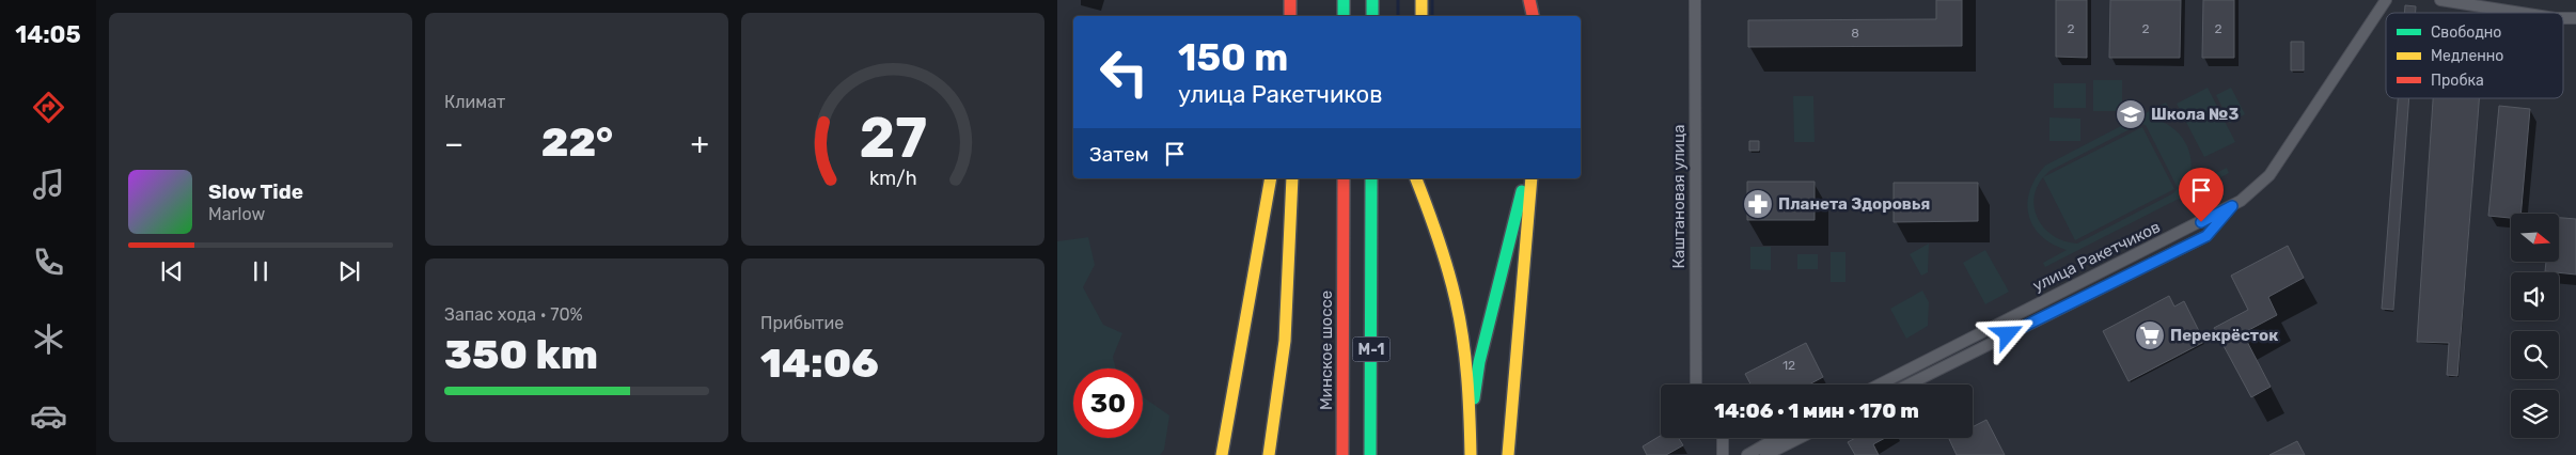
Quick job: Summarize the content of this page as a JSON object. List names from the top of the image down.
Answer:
{
  "streets": {
    "main road": ["М-1", "Минское шоссе"],
    "street": ["Каштановая улица", "улица Ракетчиков"]
  },
  "places": {
    "school or university": ["Школа №3"],
    "pharmacy": ["Планета Здоровья"],
    "supermarket": ["Перекрёсток"]
  },
  "house_numbers": [
    "2",
    "2",
    "2",
    "8",
    "12"
  ],
  "legend": ["Свободно", "Медленно", "Пробка"],
  "north": "right",
  "page": {
    "tabs": "14:05",
    "tile": [
      "Климат",
      ["Запас хода · 70%", "350 km"],
      ["Прибытие", "14:06"]
    ],
    "turn": ["150 m", "улица Ракетчиков"],
    "heat": ["−", "22°", "+"],
    "then": "Затем",
    "song": ["Slow Tide", "Marlow"],
    "limit": "30",
    "trip": "14:06 · 1 мин · 170 m",
    "gauge": ["27", "km/h"]
  }
}
